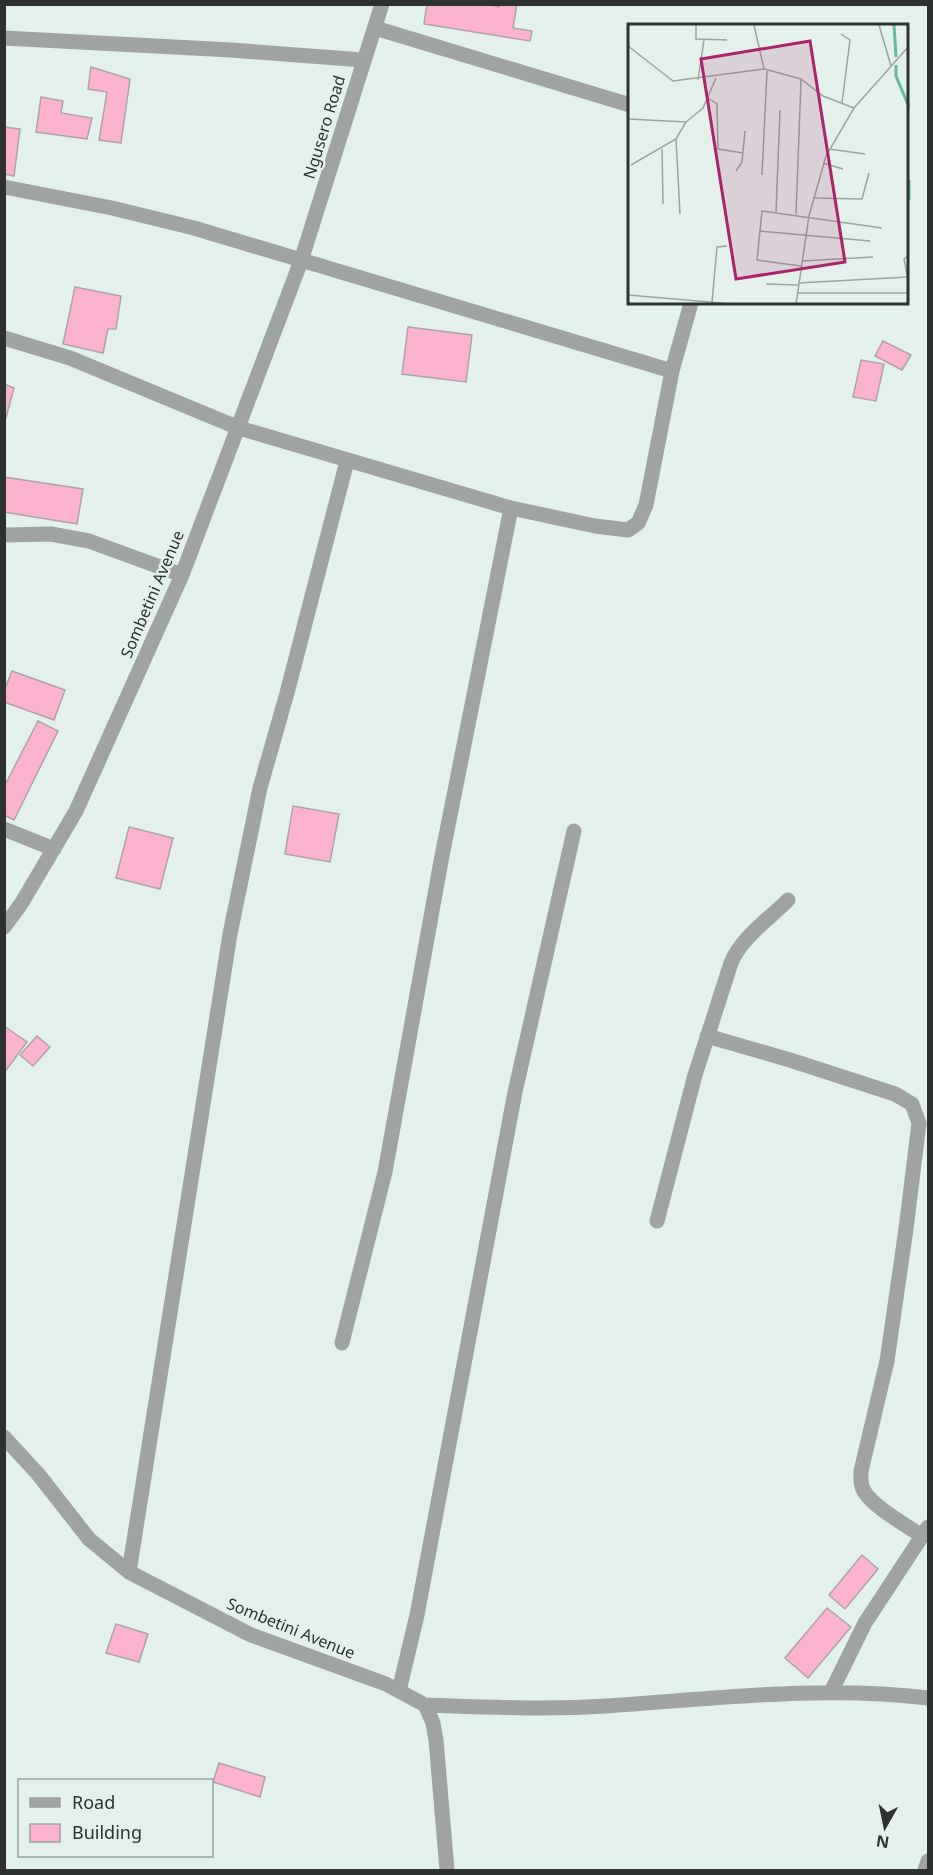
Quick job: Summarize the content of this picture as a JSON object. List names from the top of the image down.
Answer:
{
  "streets": {
    "street": ["Ngusero Road", "Sombetini Avenue"]
  },
  "crossings": [
    ["Ngusero Road", "Sombetini Avenue"]
  ],
  "legend": ["Road", "Building"],
  "north": "bottom"
}
